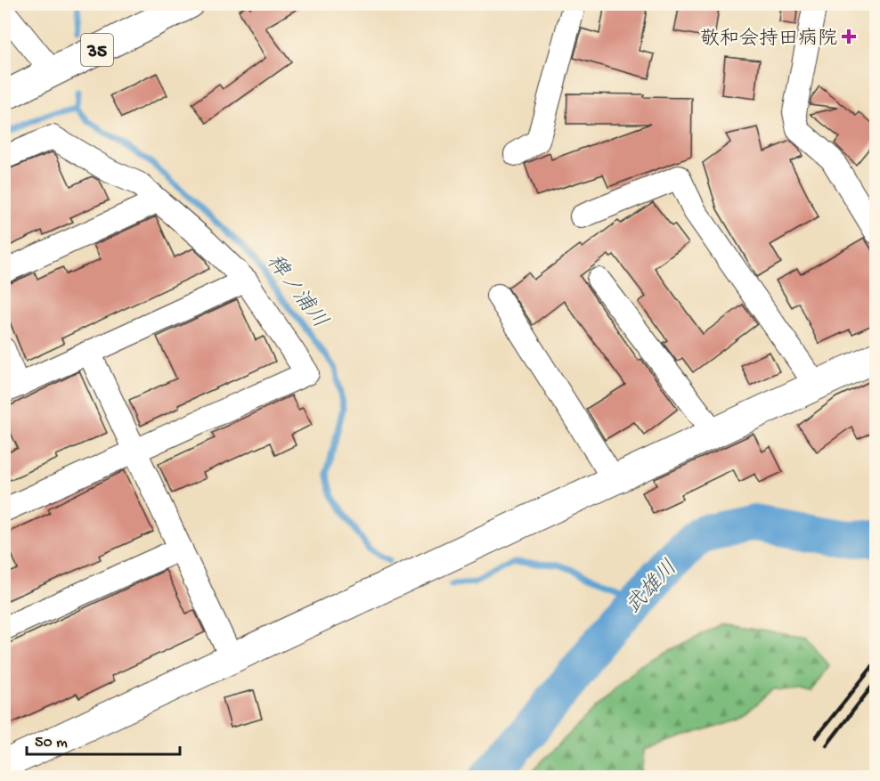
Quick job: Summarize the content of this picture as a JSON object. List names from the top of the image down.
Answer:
{
  "streets": {
    "main road": ["35"]
  },
  "water": ["稗ノ浦川", "武雄川"],
  "places": {
    "health": ["敬和会持田病院"]
  },
  "scale_bar": "50 m"
}
